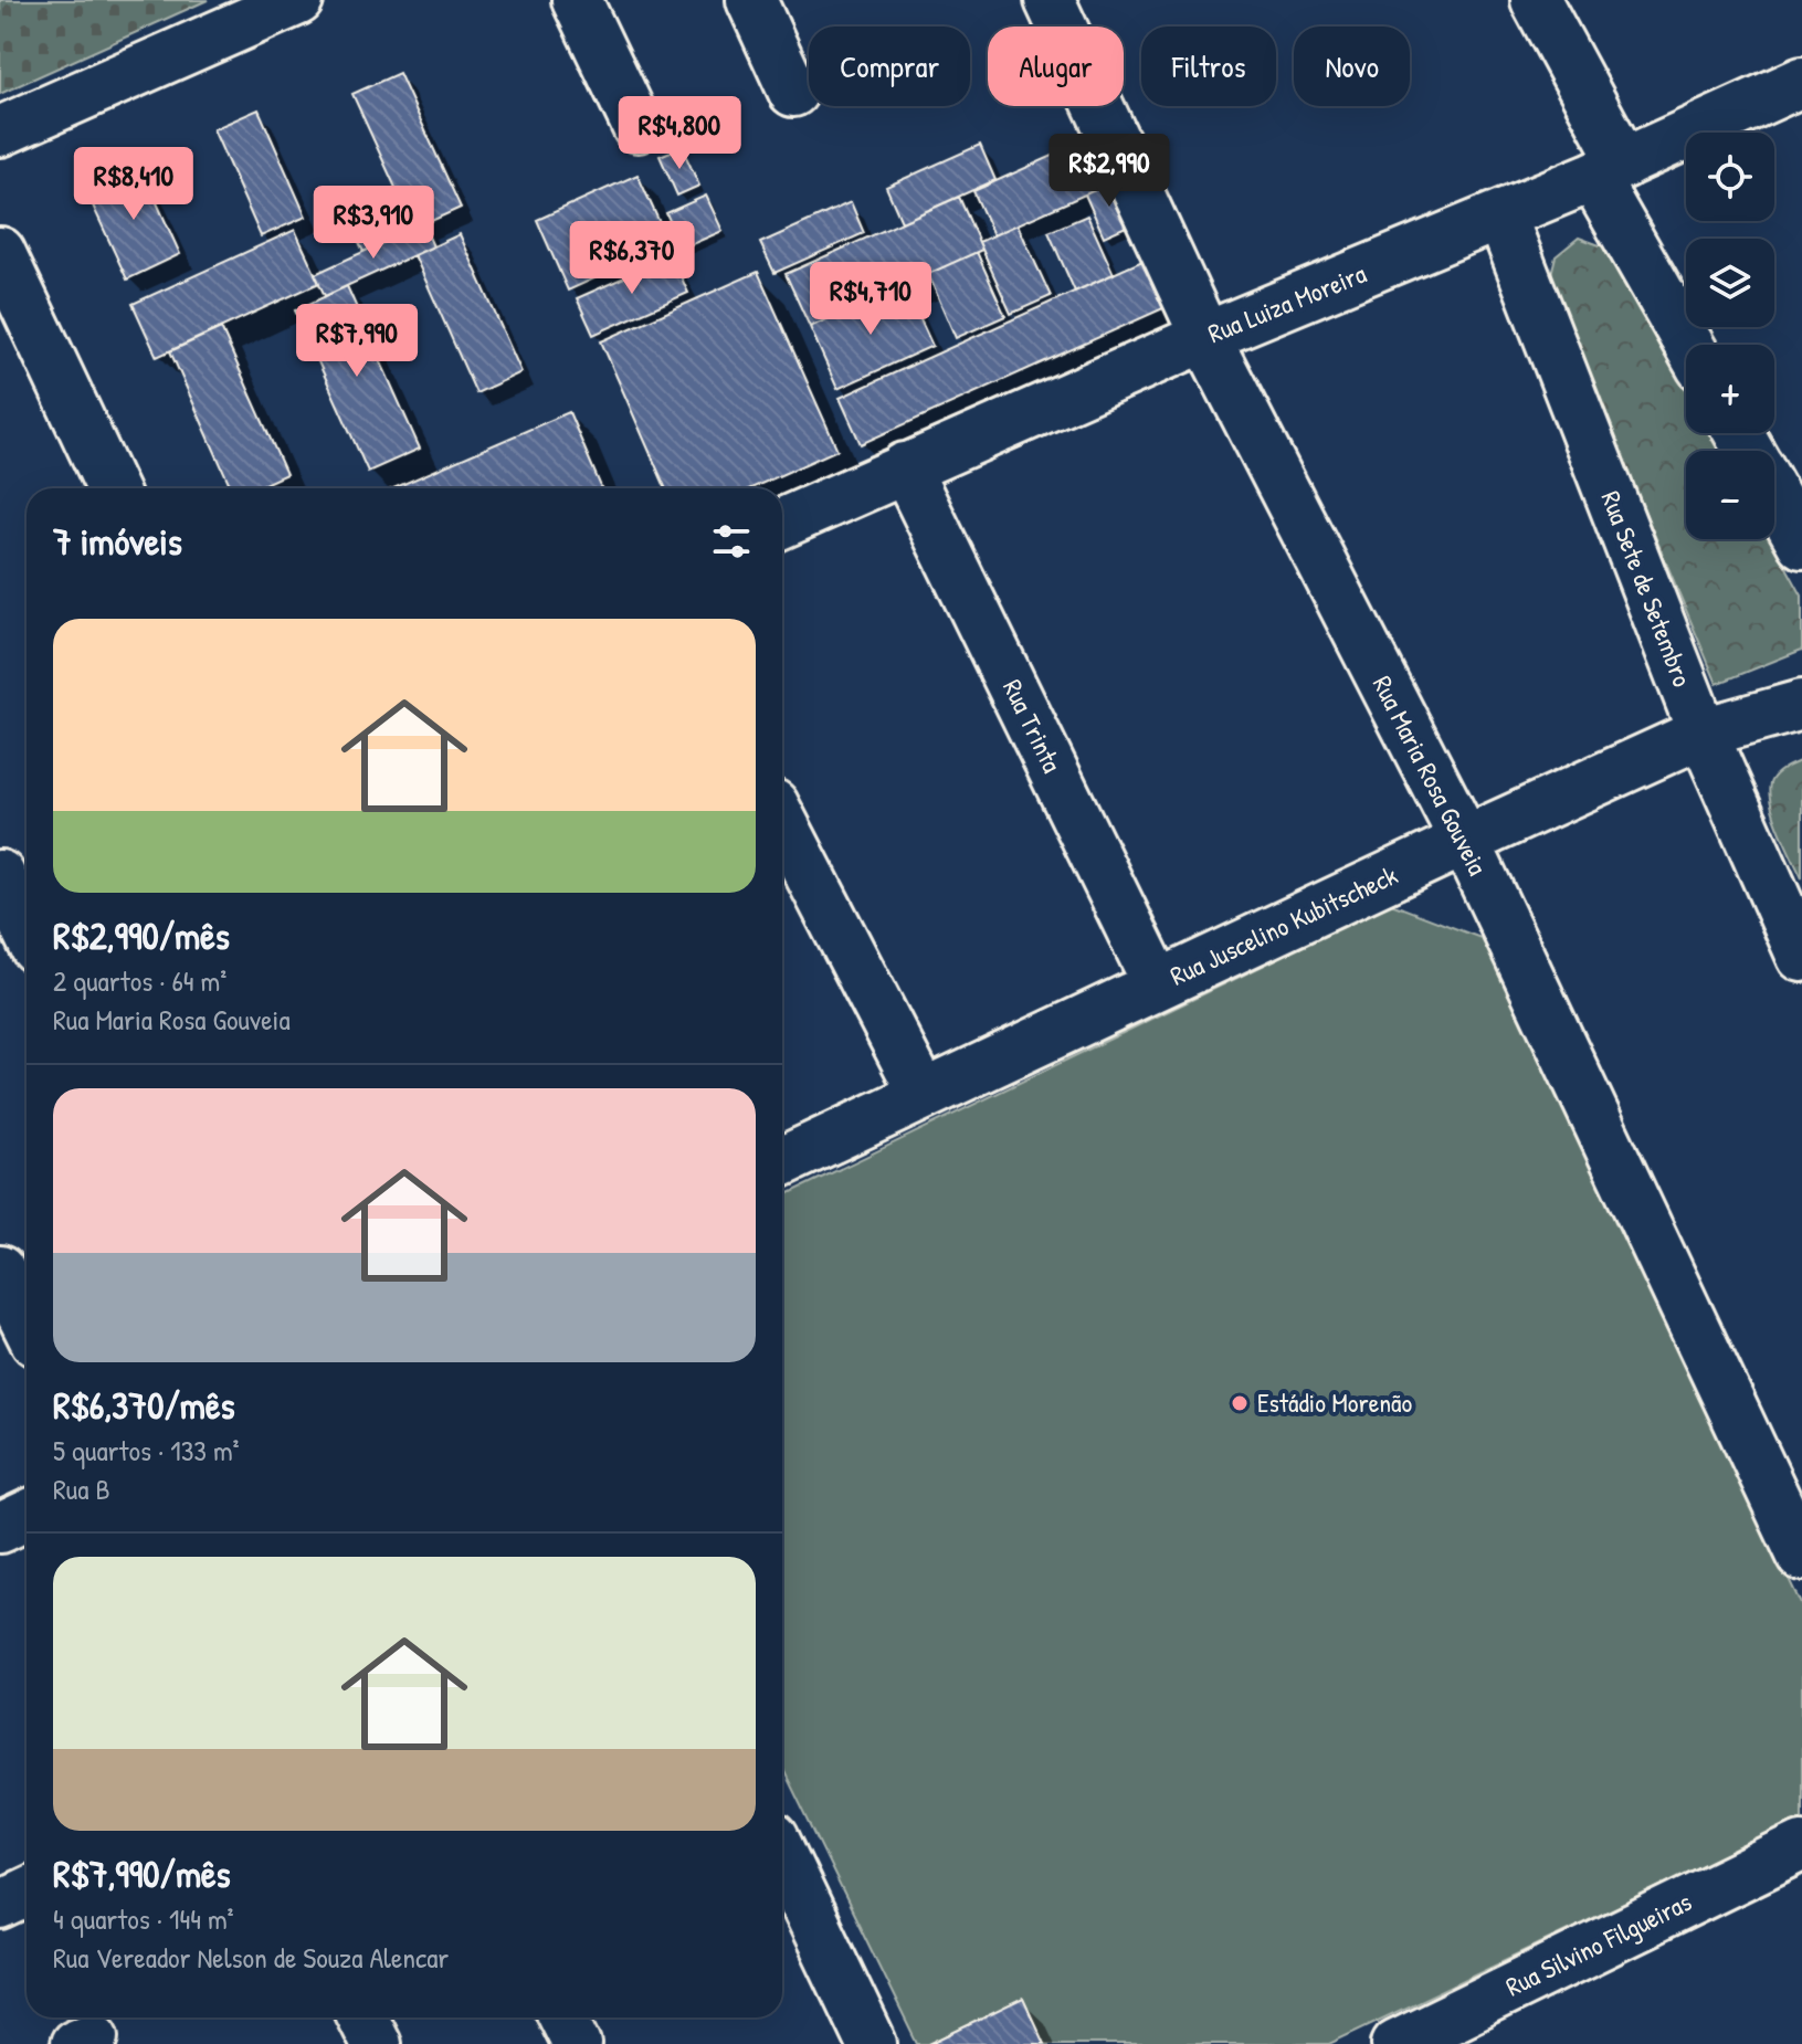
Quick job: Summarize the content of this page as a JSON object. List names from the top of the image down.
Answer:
{
  "streets": {
    "street": [
      "Rua Luiza Moreira",
      "Rua Sete de Setembro",
      "Rua Trinta",
      "Rua Maria Rosa Gouveia",
      "Rua Juscelino Kubitscheck",
      "Rua Silvino Filgueiras"
    ]
  },
  "crossings": [
    ["Rua Luiza Moreira", "Rua Sete de Setembro"],
    ["Rua Luiza Moreira", "Rua Trinta"],
    ["Rua Luiza Moreira", "Rua Maria Rosa Gouveia"],
    ["Rua Sete de Setembro", "Rua Juscelino Kubitscheck"],
    ["Rua Trinta", "Rua Juscelino Kubitscheck"],
    ["Rua Maria Rosa Gouveia", "Rua Juscelino Kubitscheck"]
  ],
  "places": ["Estádio Morenão"],
  "page": {
    "chip": [
      "Comprar",
      "Alugar",
      "Filtros",
      "Novo"
    ],
    "price": [
      "R$4,800",
      "R$2,990",
      "R$8,410",
      "R$3,910",
      "R$6,370",
      "R$4,710",
      "R$7,990"
    ],
    "map_buttons": ["+", "−"],
    "heading": "7 imóveis",
    "list": [
      {
        "name": "R$2,990/mês",
        "note": "2 quartos · 64 m² · Rua Maria Rosa Gouveia"
      },
      {
        "name": "R$6,370/mês",
        "note": "5 quartos · 133 m² · Rua B"
      },
      {
        "name": "R$7,990/mês",
        "note": "4 quartos · 144 m² · Rua Vereador Nelson de Souza Alencar"
      }
    ]
  }
}
